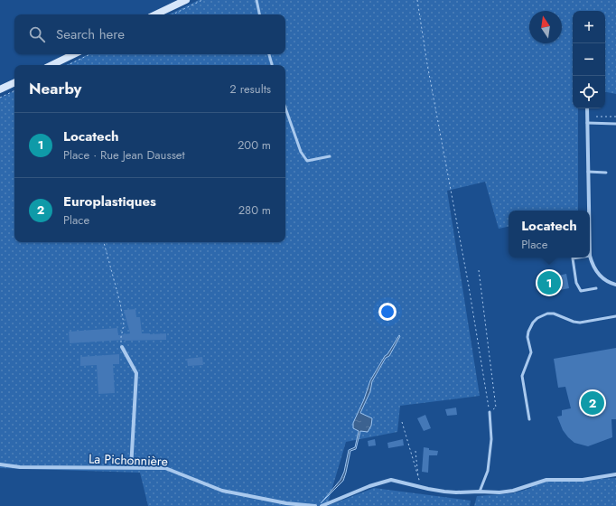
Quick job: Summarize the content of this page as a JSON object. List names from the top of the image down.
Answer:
{
  "streets": {
    "street": ["La Pichonnière"]
  },
  "north": "top",
  "page": {
    "map_buttons": ["+", "−"],
    "search": "Search here",
    "heading": ["Nearby", "2 results"],
    "list": [
      {
        "mark": "1",
        "name": "Locatech",
        "note": "Place · Rue Jean Dausset",
        "value": "200 m"
      },
      {
        "mark": "2",
        "name": "Europlastiques",
        "note": "Place",
        "value": "280 m"
      }
    ],
    "popup": ["Locatech", "Place"],
    "pins": ["1", "2"]
  }
}
